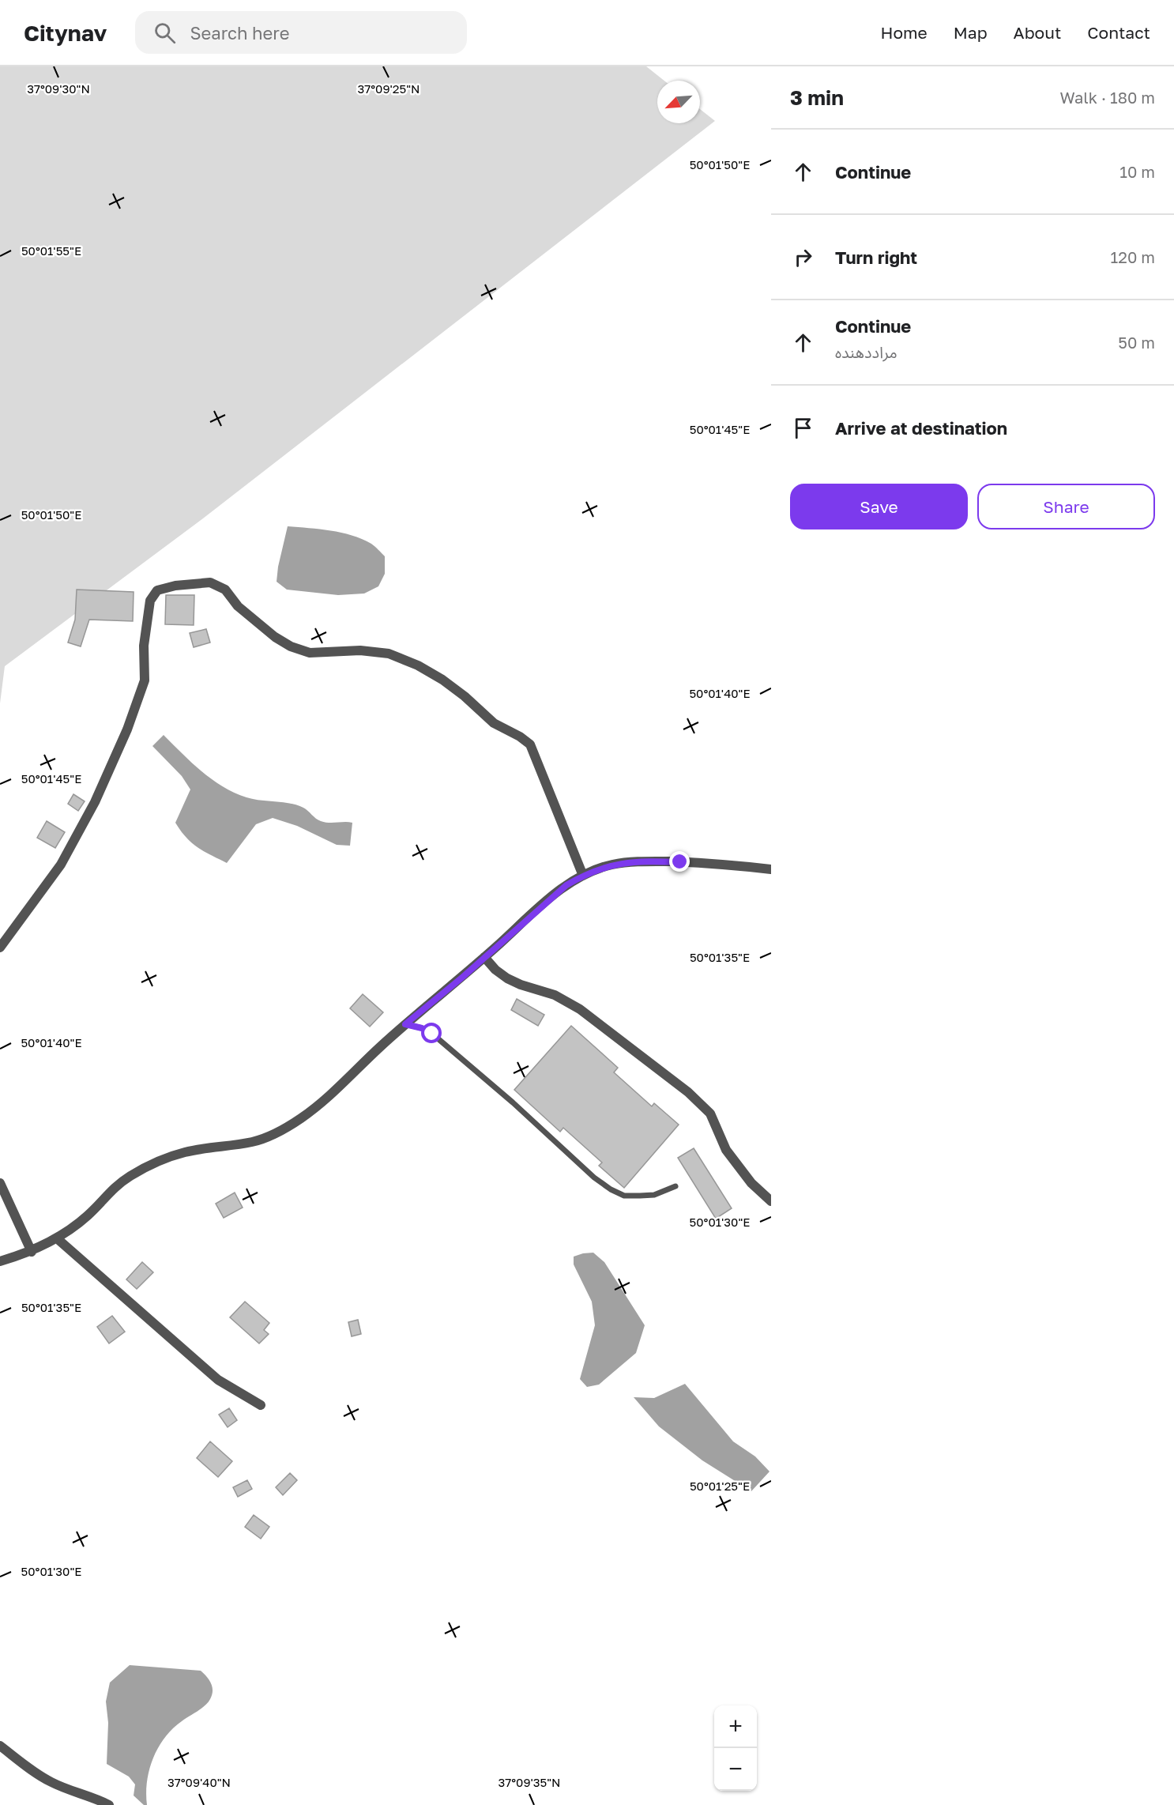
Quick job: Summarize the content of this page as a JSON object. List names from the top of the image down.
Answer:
{
  "north": "bottom left",
  "page": {
    "header": "Citynav",
    "search": "Search here",
    "nav": [
      "Home",
      "Map",
      "About",
      "Contact"
    ],
    "heading": ["3 min", "Walk · 180 m"],
    "list": [
      ["Continue", "10 m"],
      ["Turn right", "120 m"],
      ["Continue", "مراددهنده", "50 m"],
      "Arrive at destination"
    ],
    "buttons": ["Save", "Share"],
    "map_buttons": ["+", "−"]
  },
  "coordinates": [
    "37°09'30\"N",
    "37°09'25\"N",
    "50°01'50\"E",
    "50°01'55\"E",
    "50°01'45\"E",
    "50°01'40\"E",
    "50°01'35\"E",
    "50°01'30\"E",
    "50°01'25\"E",
    "37°09'40\"N",
    "37°09'35\"N"
  ]
}
